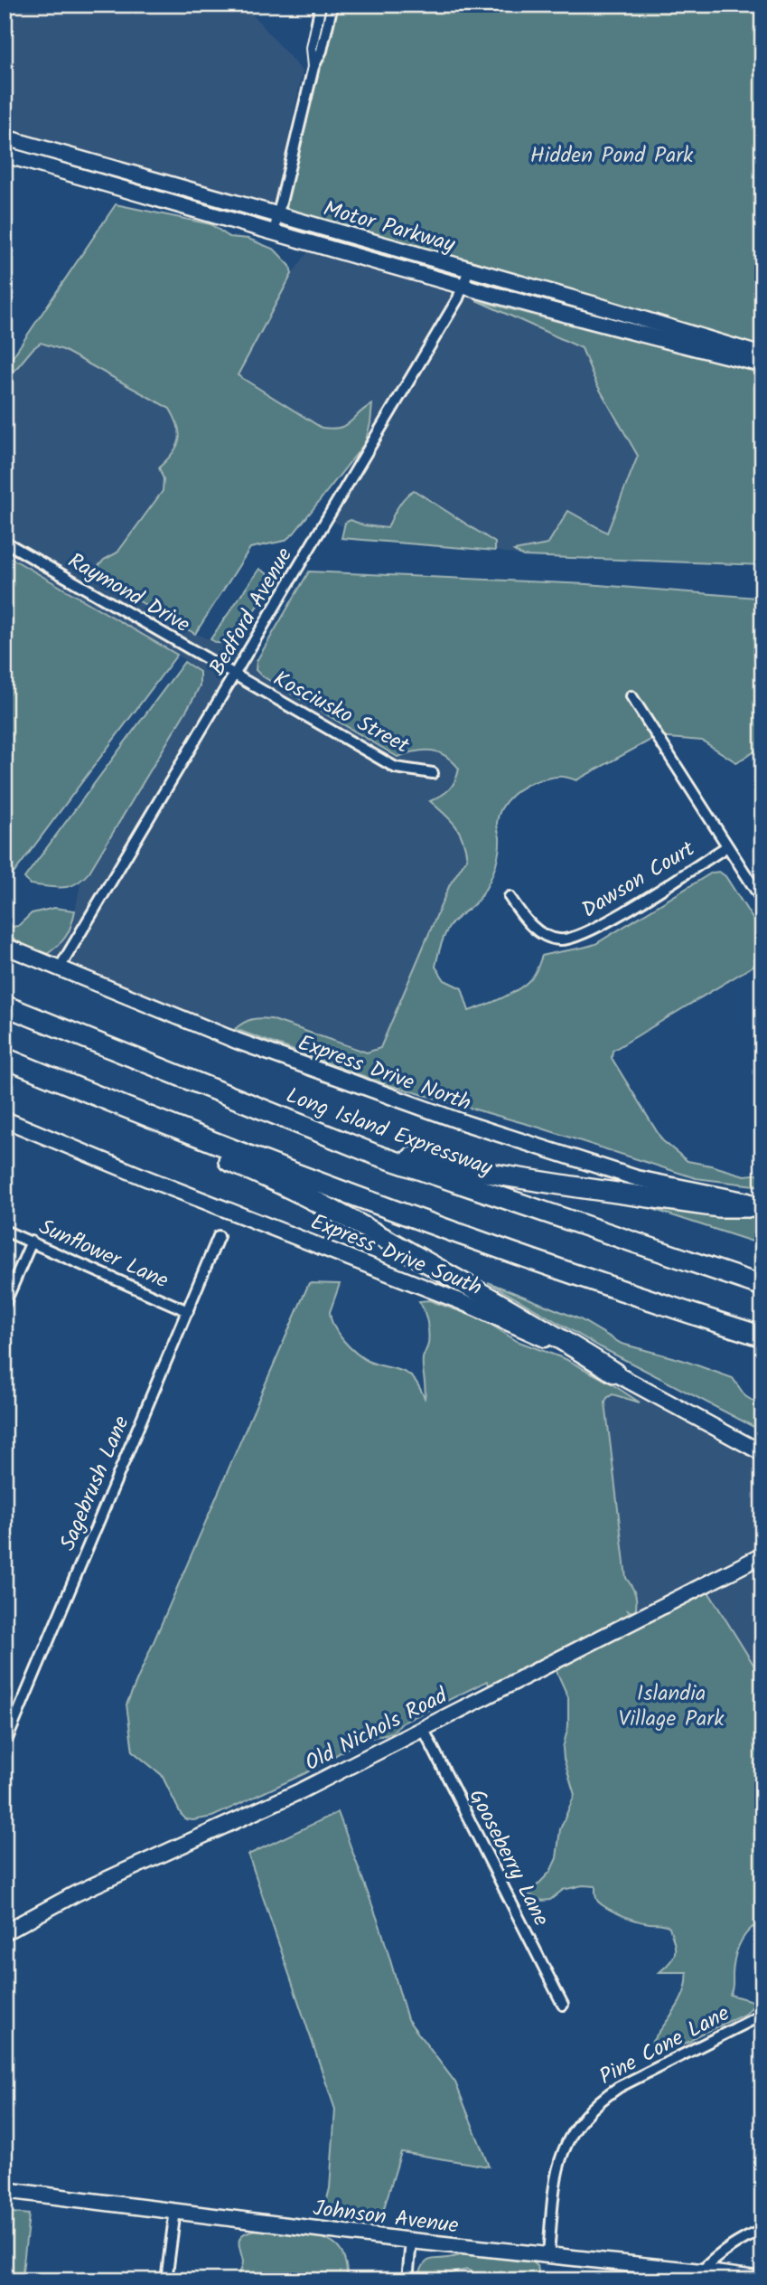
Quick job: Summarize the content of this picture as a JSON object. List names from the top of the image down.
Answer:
{
  "streets": {
    "highway": ["Long Island Expressway"],
    "main road": [
      "Motor Parkway",
      "Express Drive North",
      "Express Drive South",
      "Old Nichols Road",
      "Johnson Avenue"
    ],
    "street": [
      "Raymond Drive",
      "Bedford Avenue",
      "Kosciusko Street",
      "Dawson Court",
      "Sunflower Lane",
      "Sagebrush Lane",
      "Gooseberry Lane",
      "Pine Cone Lane"
    ]
  },
  "crossings": [
    ["Motor Parkway", "Bedford Avenue"],
    ["Raymond Drive", "Bedford Avenue"],
    ["Raymond Drive", "Kosciusko Street"],
    ["Bedford Avenue", "Kosciusko Street"],
    ["Bedford Avenue", "Express Drive North"],
    ["Sunflower Lane", "Sagebrush Lane"],
    ["Old Nichols Road", "Gooseberry Lane"],
    ["Pine Cone Lane", "Johnson Avenue"]
  ],
  "parks": ["Hidden Pond Park", "Islandia Village Park"]
}
